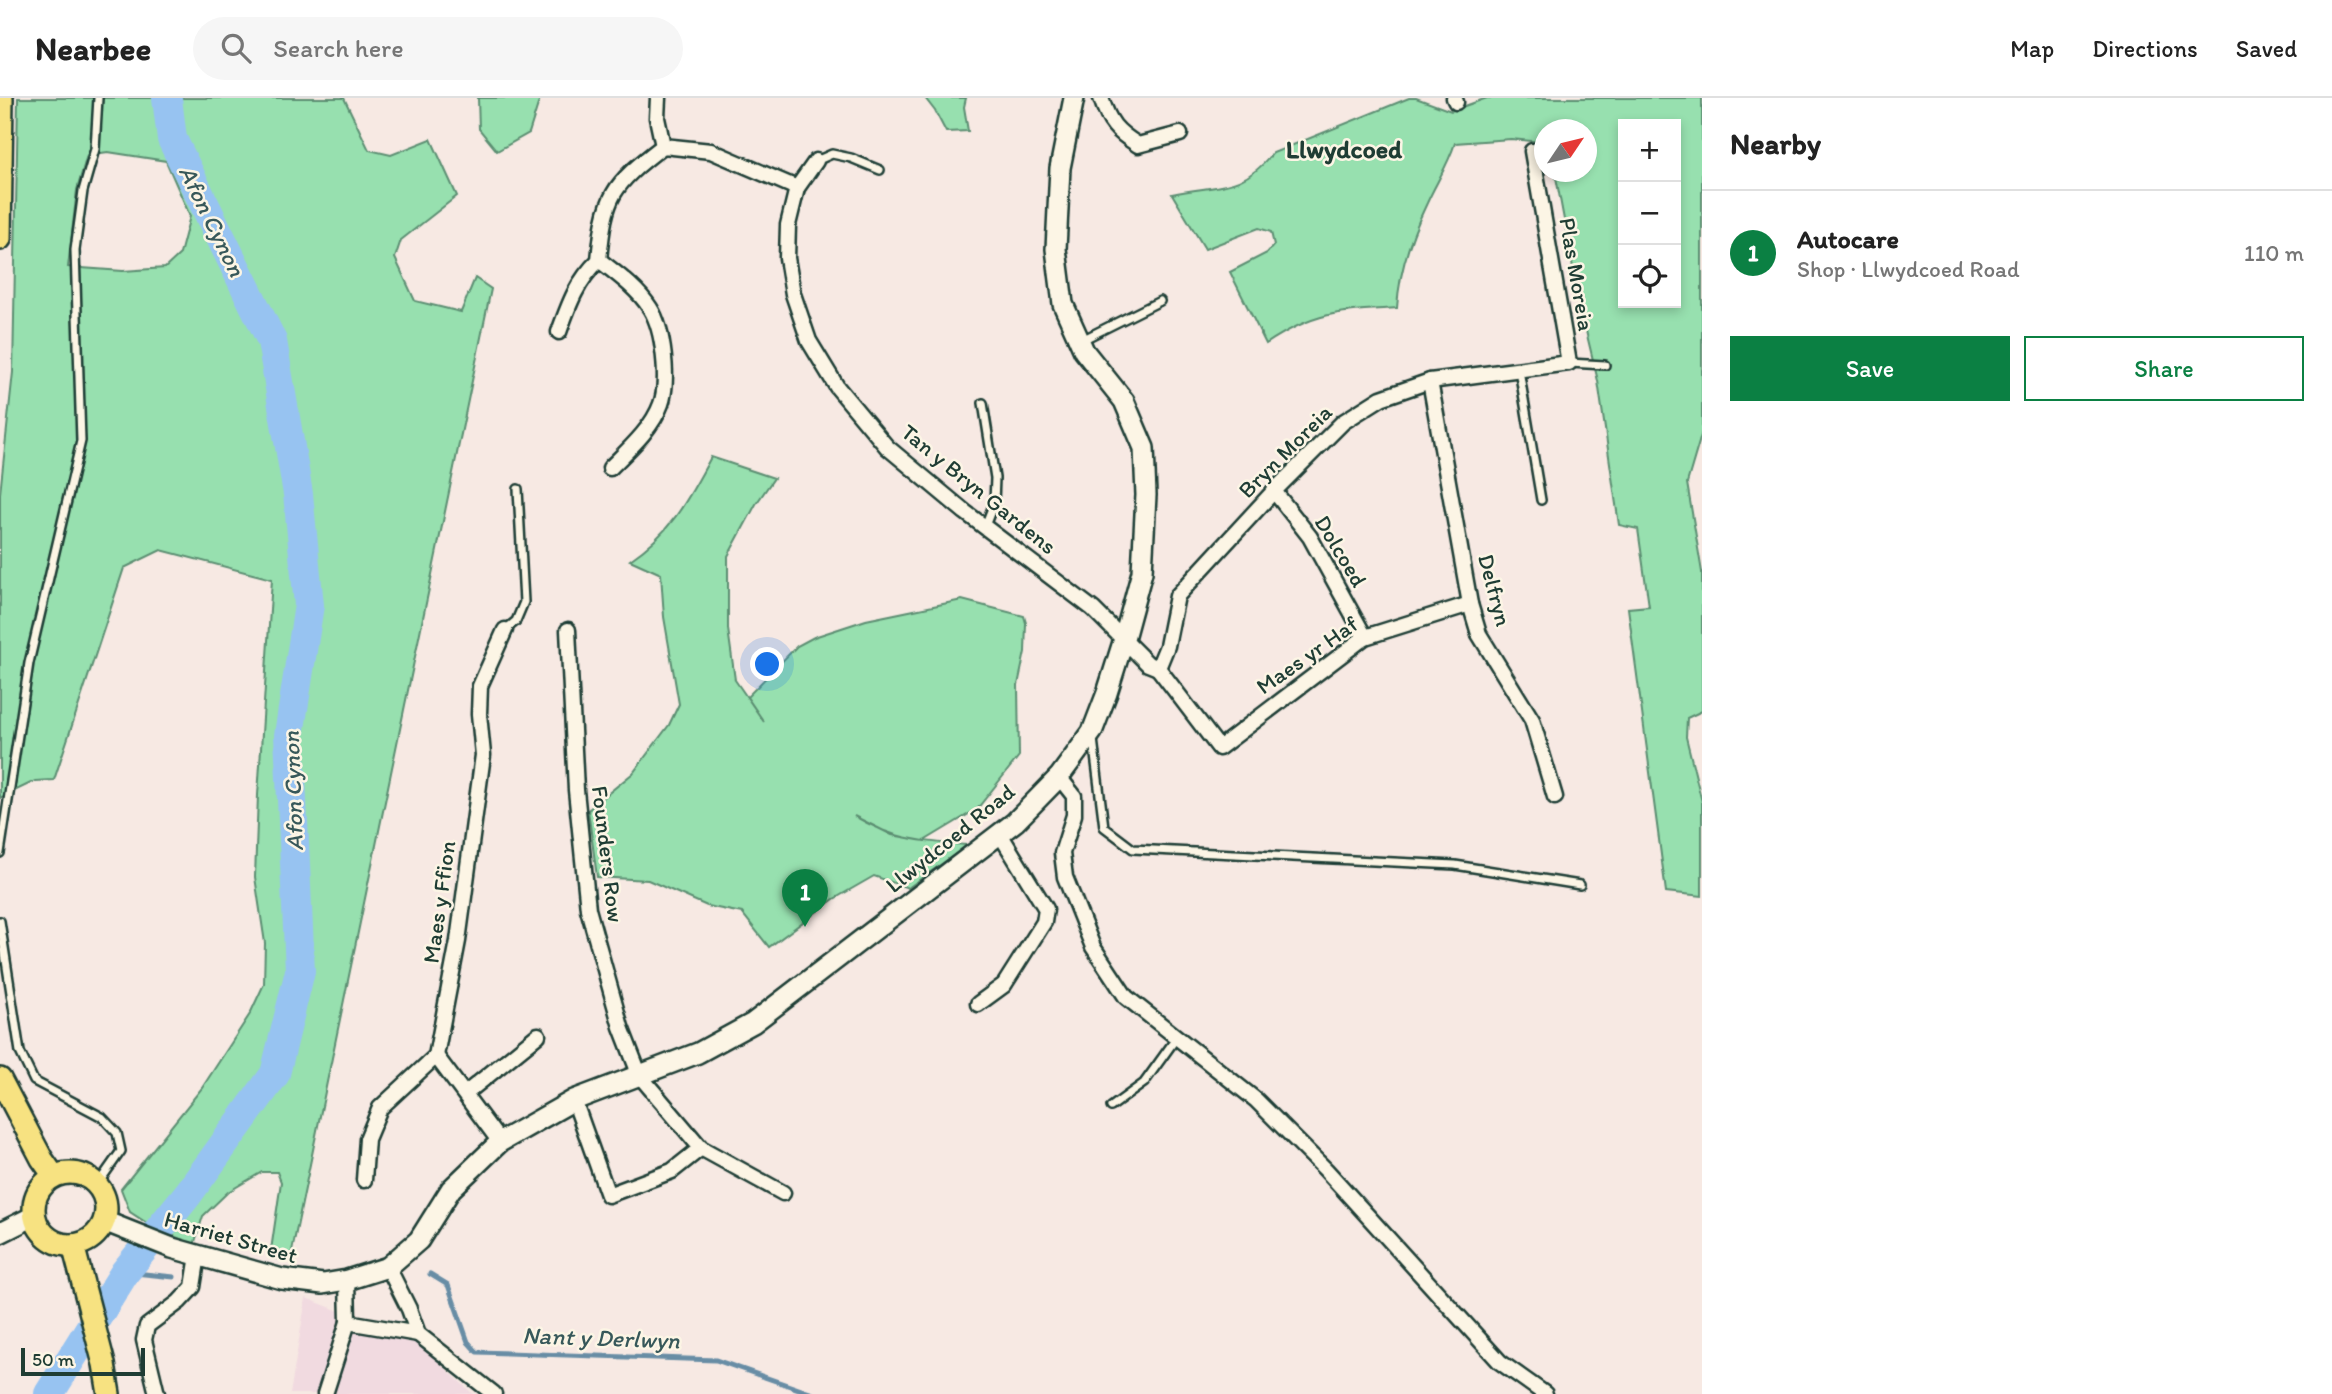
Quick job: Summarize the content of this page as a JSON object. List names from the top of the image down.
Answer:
{
  "streets": {
    "main road": ["Llwydcoed Road", "Harriet Street"],
    "street": [
      "Plas Moreia",
      "Bryn Moreia",
      "Tan y Bryn Gardens",
      "Dolcoed",
      "Delfryn",
      "Maes yr Haf",
      "Founders Row",
      "Maes y Ffion"
    ]
  },
  "crossings": [
    ["Plas Moreia", "Bryn Moreia"],
    ["Bryn Moreia", "Dolcoed"],
    ["Bryn Moreia", "Delfryn"],
    ["Bryn Moreia", "Maes yr Haf"],
    ["Tan y Bryn Gardens", "Llwydcoed Road"],
    ["Dolcoed", "Maes yr Haf"],
    ["Delfryn", "Maes yr Haf"],
    ["Llwydcoed Road", "Founders Row"],
    ["Llwydcoed Road", "Harriet Street"]
  ],
  "districts": ["Llwydcoed"],
  "water": ["Afon Cynon", "Nant y Derlwyn"],
  "scale_bar": "50 m",
  "north": "top right",
  "page": {
    "header": "Nearbee",
    "search": "Search here",
    "nav": ["Map", "Directions", "Saved"],
    "heading": "Nearby",
    "map_buttons": ["+", "−"],
    "list": [
      {
        "mark": "1",
        "name": "Autocare",
        "note": "Shop · Llwydcoed Road",
        "value": "110 m"
      }
    ],
    "buttons": ["Save", "Share"],
    "pins": "1",
    "scale": "50 m"
  }
}
